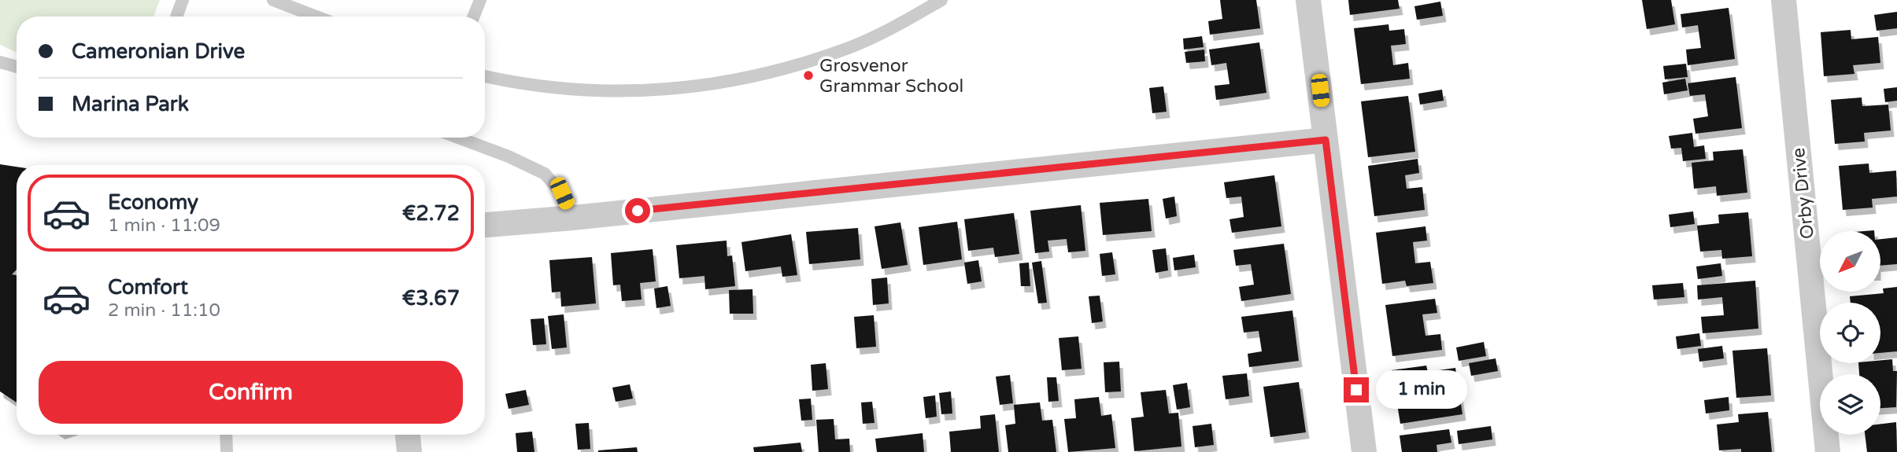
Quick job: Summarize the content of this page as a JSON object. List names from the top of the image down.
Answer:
{
  "streets": {
    "street": ["Orby Drive"]
  },
  "places": ["Grosvenor Grammar School"],
  "north": "bottom left",
  "page": {
    "banner": ["Cameronian Drive", "Marina Park"],
    "list": [
      {
        "name": "Economy",
        "note": "1 min · 11:09",
        "value": "€2.72"
      },
      {
        "name": "Comfort",
        "note": "2 min · 11:10",
        "value": "€3.67"
      }
    ],
    "buttons": "Confirm",
    "bubble": "1 min"
  }
}
